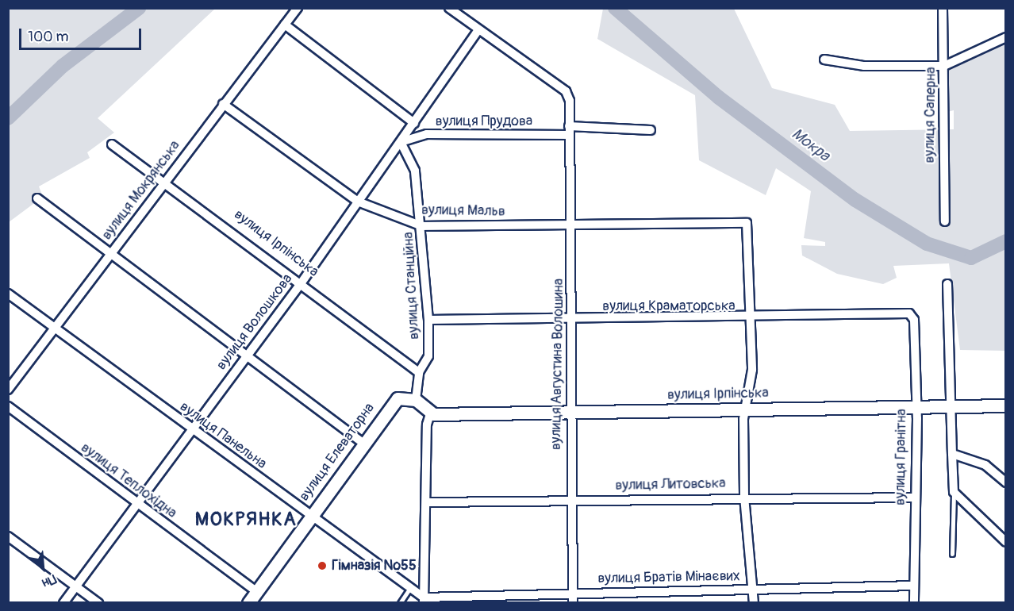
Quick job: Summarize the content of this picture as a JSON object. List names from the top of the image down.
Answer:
{
  "streets": {
    "street": [
      "вулиця Саперна",
      "вулиця Прудова",
      "вулиця Мокрянська",
      "вулиця Мальв",
      "вулиця Ірпінська",
      "вулиця Станційна",
      "вулиця Краматорська",
      "вулиця Волошкова",
      "вулиця Августина Волошина",
      "вулиця Панельна",
      "вулиця Елеваторна",
      "вулиця Гранітна",
      "вулиця Теплохідна",
      "вулиця Литовська",
      "вулиця Братів Мінаєвих"
    ]
  },
  "crossings": [
    ["вулиця Прудова", "вулиця Мокрянська"],
    ["вулиця Прудова", "вулиця Станційна"],
    ["вулиця Прудова", "вулиця Волошкова"],
    ["вулиця Прудова", "вулиця Августина Волошина"],
    ["вулиця Мокрянська", "вулиця Мальв"],
    ["вулиця Мокрянська", "вулиця Ірпінська"],
    ["вулиця Мокрянська", "вулиця Панельна"],
    ["вулиця Мальв", "вулиця Станційна"],
    ["вулиця Мальв", "вулиця Краматорська"],
    ["вулиця Мальв", "вулиця Волошкова"],
    ["вулиця Мальв", "вулиця Августина Волошина"],
    ["вулиця Ірпінська", "вулиця Станційна"],
    ["вулиця Ірпінська", "вулиця Волошкова"],
    ["вулиця Ірпінська", "вулиця Августина Волошина"],
    ["вулиця Ірпінська", "вулиця Гранітна"],
    ["вулиця Станційна", "вулиця Краматорська"],
    ["вулиця Станційна", "вулиця Волошкова"],
    ["вулиця Станційна", "вулиця Елеваторна"],
    ["вулиця Краматорська", "вулиця Августина Волошина"],
    ["вулиця Краматорська", "вулиця Гранітна"],
    ["вулиця Волошкова", "вулиця Августина Волошина"],
    ["вулиця Волошкова", "вулиця Панельна"],
    ["вулиця Волошкова", "вулиця Теплохідна"],
    ["вулиця Августина Волошина", "вулиця Литовська"],
    ["вулиця Августина Волошина", "вулиця Братів Мінаєвих"],
    ["вулиця Панельна", "вулиця Елеваторна"],
    ["вулиця Панельна", "вулиця Братів Мінаєвих"],
    ["вулиця Елеваторна", "вулиця Теплохідна"],
    ["вулиця Гранітна", "вулиця Литовська"],
    ["вулиця Гранітна", "вулиця Братів Мінаєвих"]
  ],
  "districts": ["МОКРЯНКА"],
  "water": ["Мокра"],
  "places": ["Гімназія №55"],
  "scale_bar": "100 m",
  "north": "bottom right"
}
